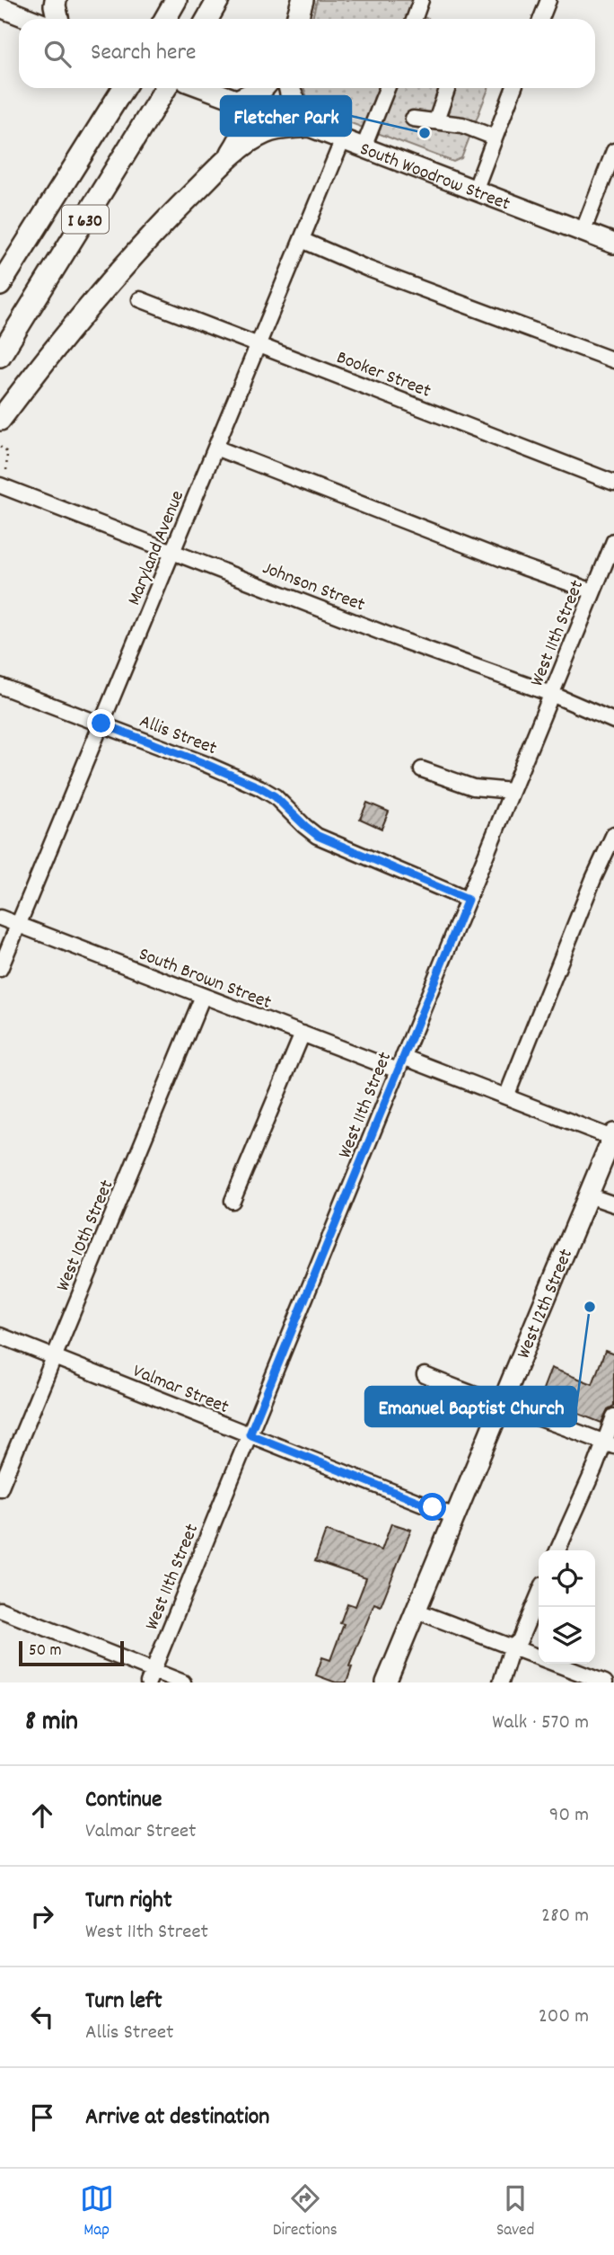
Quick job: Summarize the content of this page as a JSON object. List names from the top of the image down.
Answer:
{
  "streets": {
    "highway": ["I 630"],
    "main road": ["South Woodrow Street", "West 12th Street"],
    "street": [
      "Booker Street",
      "Maryland Avenue",
      "Johnson Street",
      "West 11th Street",
      "Allis Street",
      "South Brown Street",
      "West 10th Street",
      "Valmar Street"
    ]
  },
  "crossings": [
    ["South Woodrow Street", "Maryland Avenue"],
    ["Booker Street", "Maryland Avenue"],
    ["Maryland Avenue", "Johnson Street"],
    ["Maryland Avenue", "Allis Street"],
    ["Maryland Avenue", "South Brown Street"],
    ["Johnson Street", "West 11th Street"],
    ["West 11th Street", "Allis Street"],
    ["West 11th Street", "South Brown Street"],
    ["West 11th Street", "Valmar Street"],
    ["South Brown Street", "West 10th Street"],
    ["South Brown Street", "West 12th Street"],
    ["West 10th Street", "Valmar Street"],
    ["West 12th Street", "Valmar Street"]
  ],
  "places": ["Fletcher Park", "Emanuel Baptist Church"],
  "scale_bar": "50 m",
  "page": {
    "search": "Search here",
    "scale": "50 m",
    "heading": ["8 min", "Walk · 570 m"],
    "list": [
      ["Continue", "Valmar Street", "90 m"],
      ["Turn right", "West 11th Street", "280 m"],
      ["Turn left", "Allis Street", "200 m"],
      "Arrive at destination"
    ],
    "nav": ["Map", "Directions", "Saved"]
  }
}
